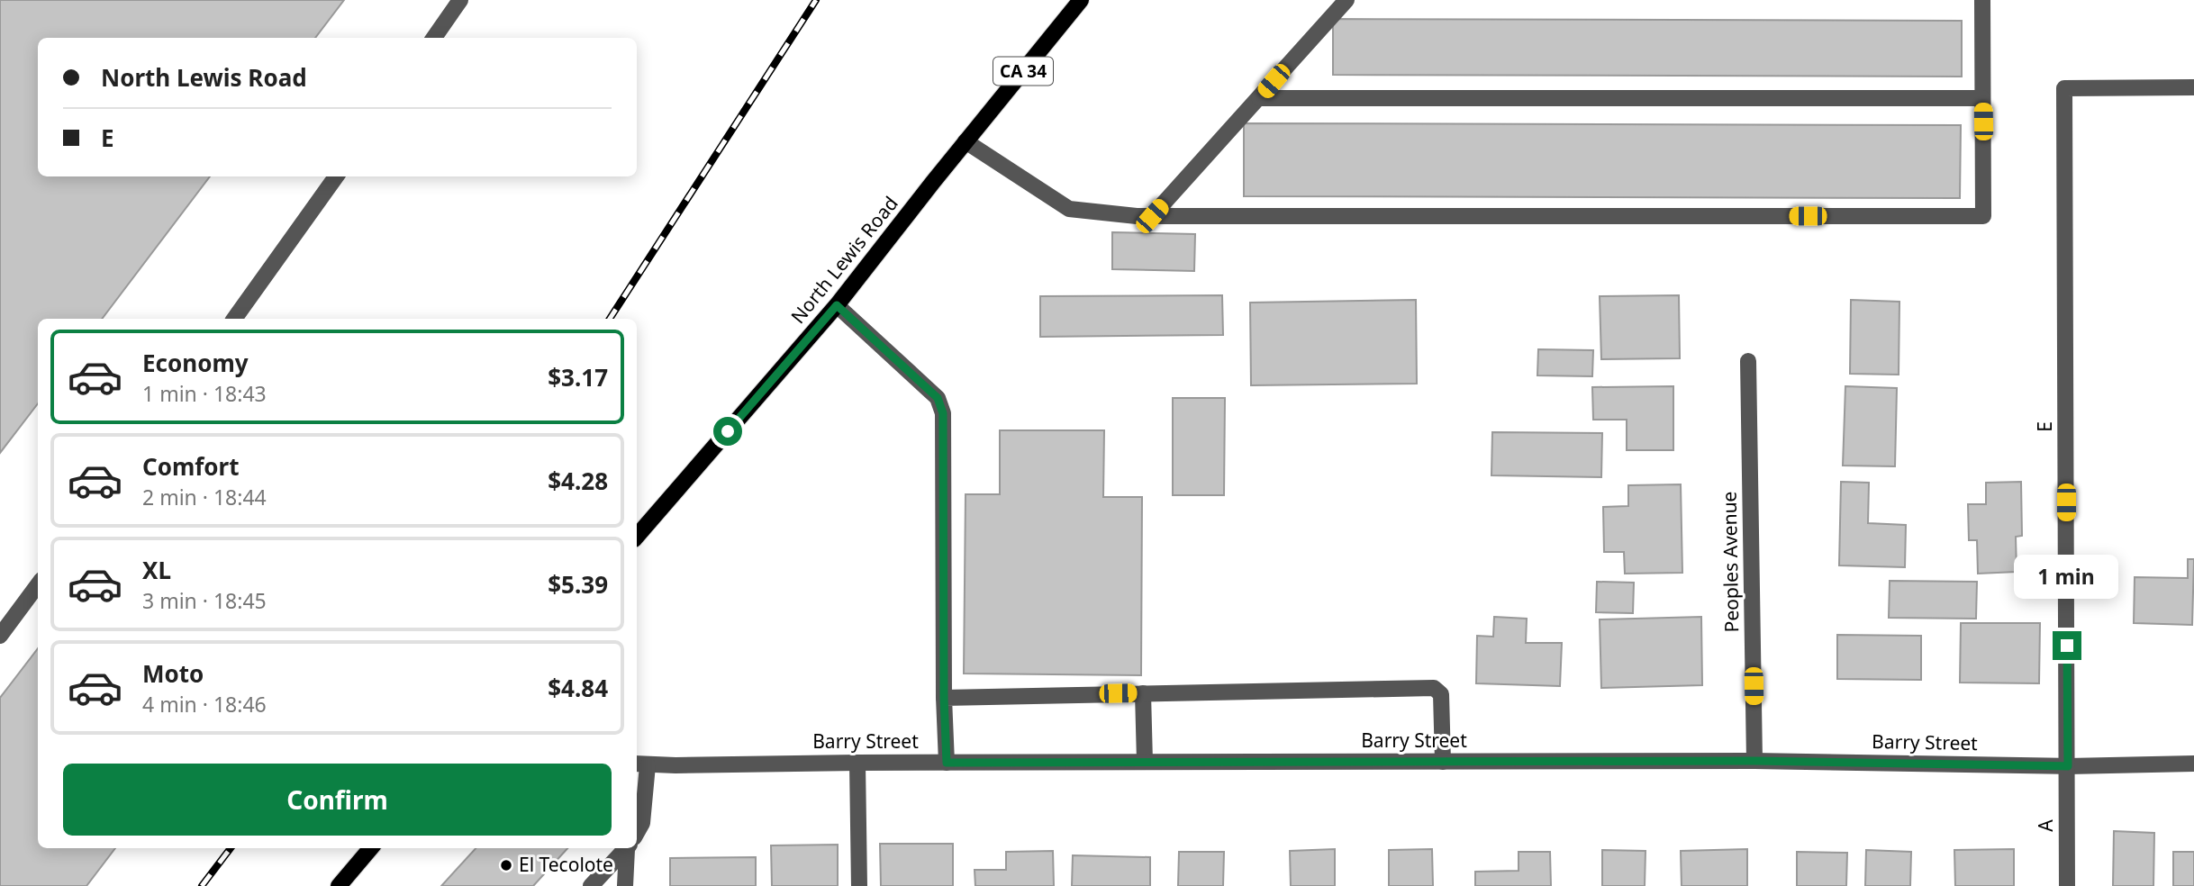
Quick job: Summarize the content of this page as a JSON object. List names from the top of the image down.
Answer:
{
  "streets": {
    "main road": ["CA 34", "North Lewis Road"],
    "street": [
      "E",
      "Peoples Avenue",
      "Barry Street",
      "A"
    ]
  },
  "crossings": [
    ["E", "Barry Street"],
    ["E", "A"],
    ["Peoples Avenue", "Barry Street"],
    ["Barry Street", "A"]
  ],
  "places": ["El Tecolote"],
  "page": {
    "banner": ["North Lewis Road", "E"],
    "list": [
      {
        "name": "Economy",
        "note": "1 min · 18:43",
        "value": "$3.17"
      },
      {
        "name": "Comfort",
        "note": "2 min · 18:44",
        "value": "$4.28"
      },
      {
        "name": "XL",
        "note": "3 min · 18:45",
        "value": "$5.39"
      },
      {
        "name": "Moto",
        "note": "4 min · 18:46",
        "value": "$4.84"
      }
    ],
    "bubble": "1 min",
    "buttons": "Confirm"
  }
}
